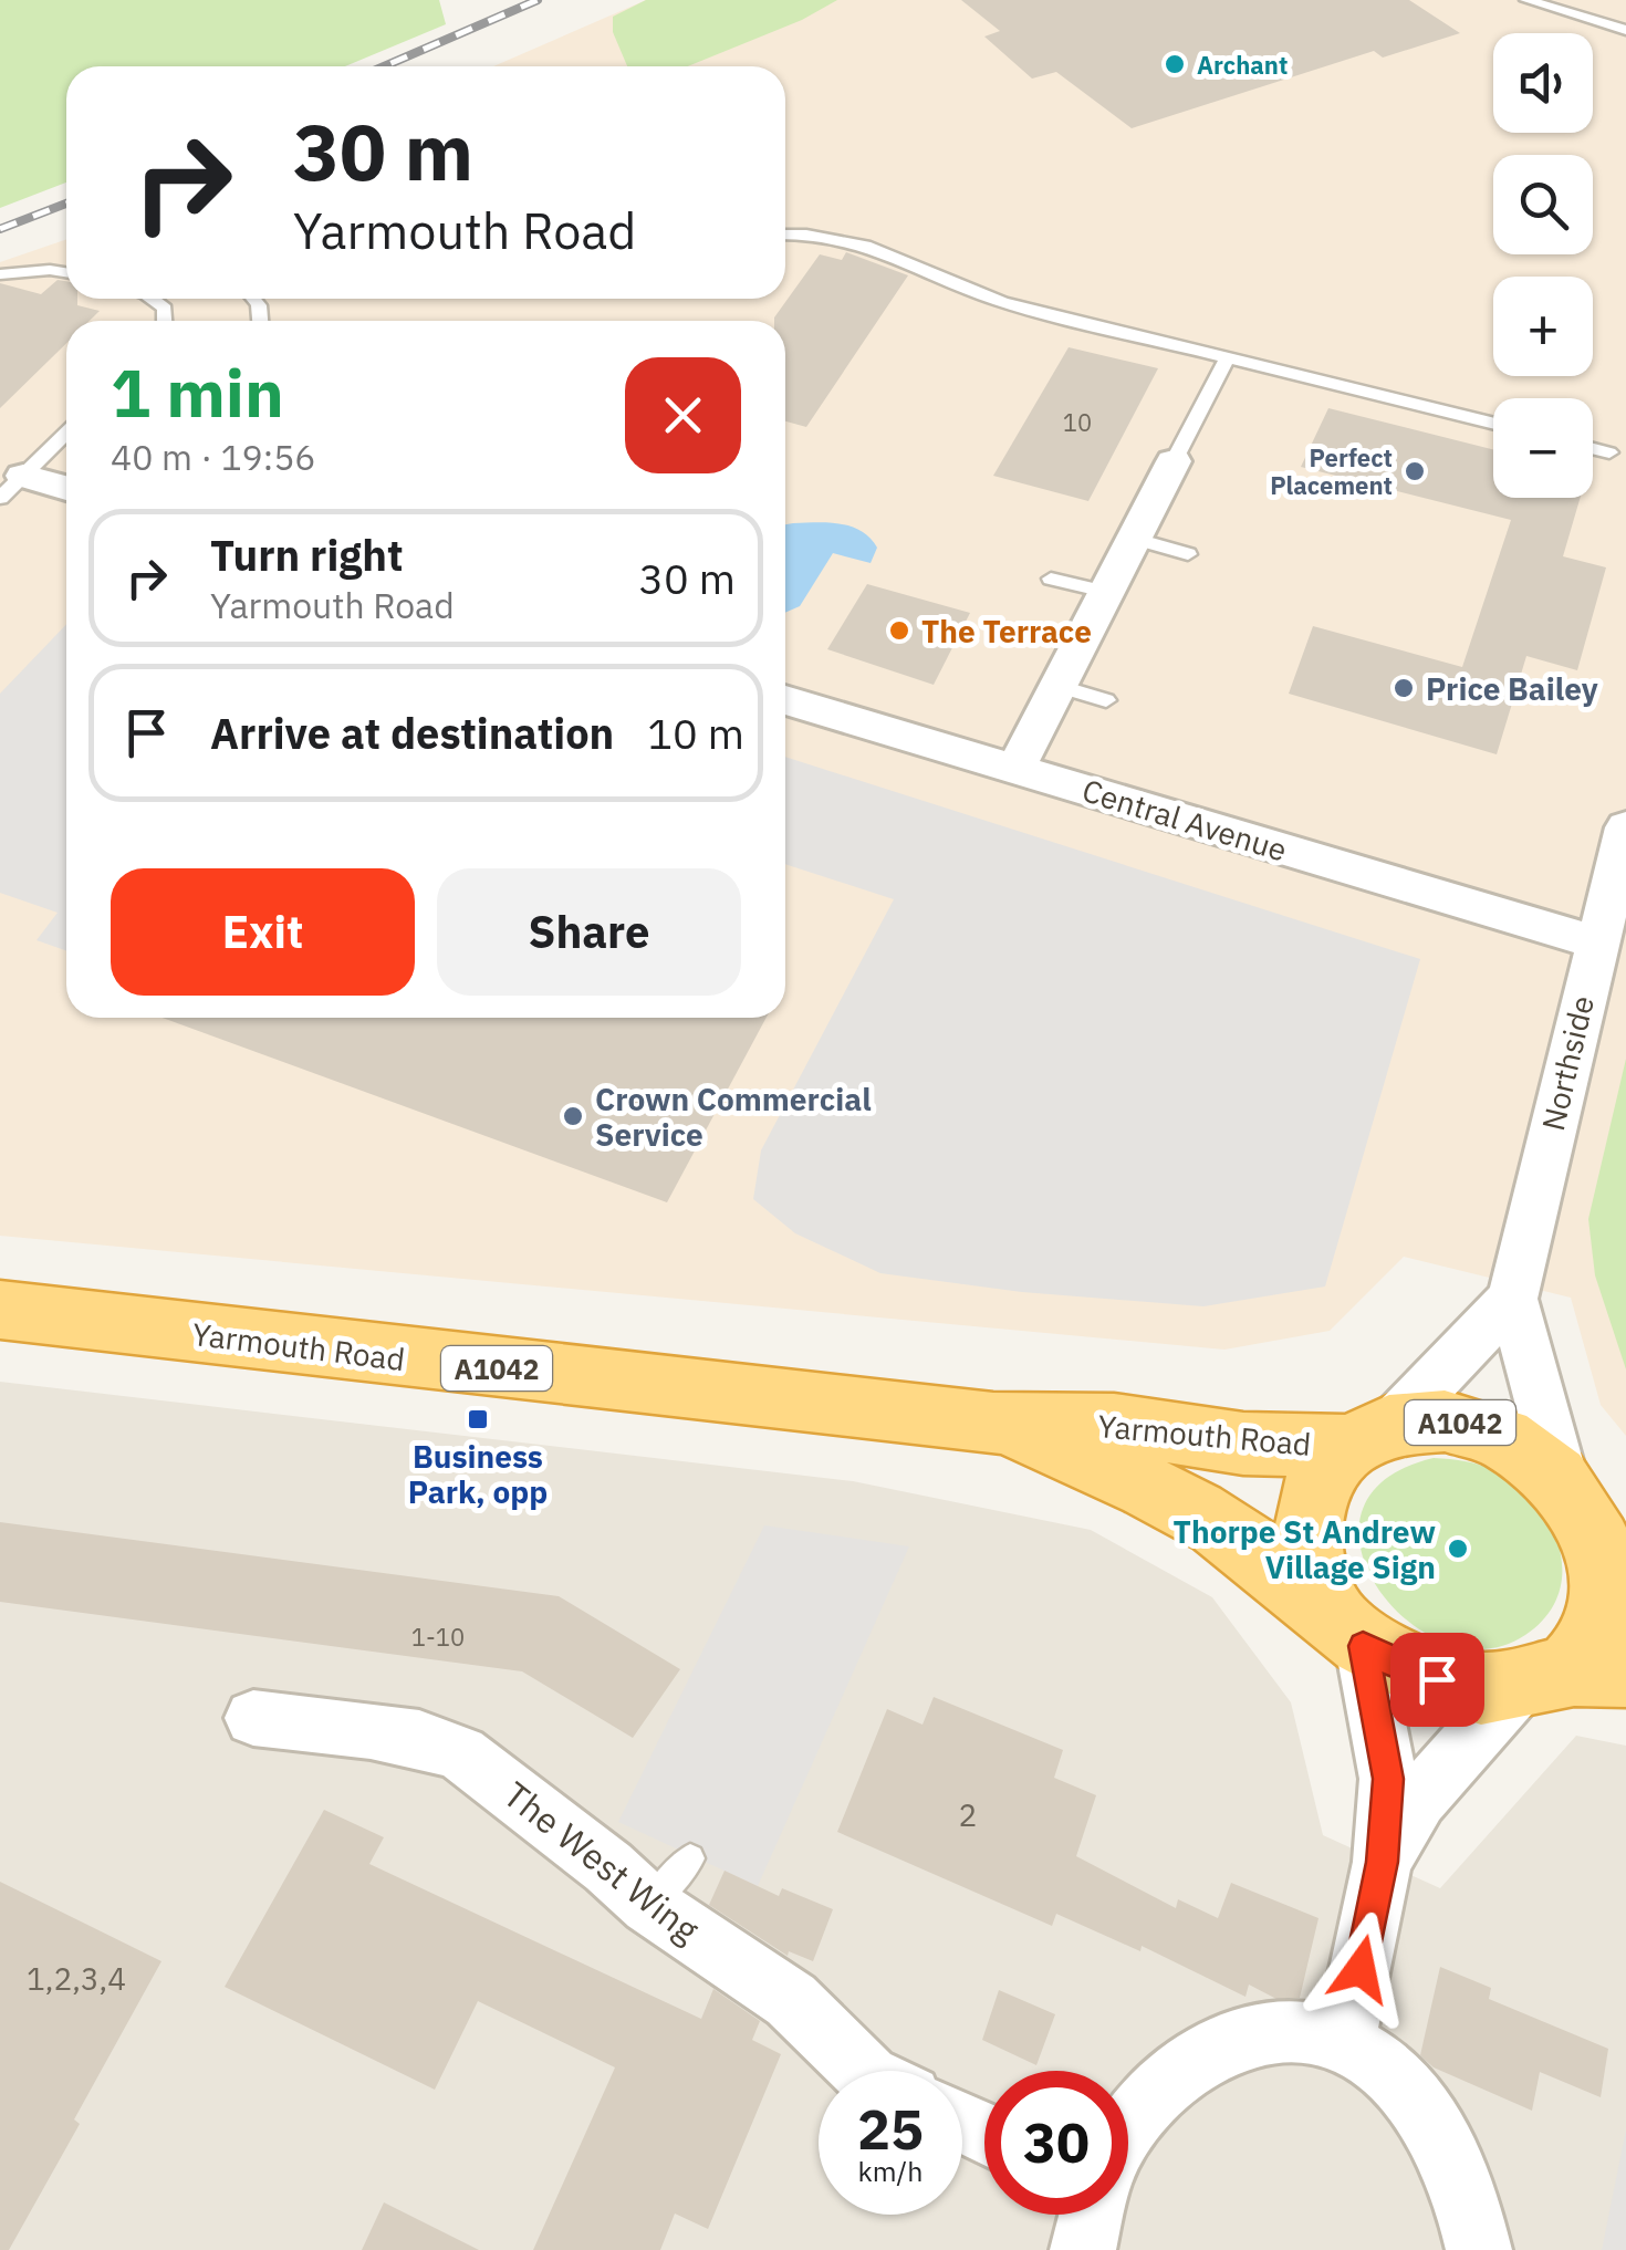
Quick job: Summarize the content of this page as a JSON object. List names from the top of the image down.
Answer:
{
  "streets": {
    "highway": ["Yarmouth Road", "A1042"],
    "street": ["Central Avenue", "Northside", "The West Wing"]
  },
  "crossings": [
    ["Central Avenue", "Northside"],
    ["Northside", "Yarmouth Road"]
  ],
  "places": {
    "other": [
      "Archant",
      "Perfect Placement",
      "The Terrace",
      "Price Bailey",
      "Crown Commercial Service",
      "Thorpe St Andrew Village Sign"
    ],
    "transit": ["Business Park, opp"]
  },
  "house_numbers": [
    "10",
    "1-10",
    "2",
    "1,2,3,4"
  ],
  "page": {
    "map_buttons": ["+", "−"],
    "turn": ["30 m", "Yarmouth Road"],
    "heading": ["1 min", "40 m · 19:56"],
    "list": [
      {
        "name": "Turn right",
        "note": "Yarmouth Road",
        "value": "30 m"
      },
      {
        "name": "Arrive at destination",
        "value": "10 m"
      }
    ],
    "buttons": ["Exit", "Share"],
    "speed": "25 km/h",
    "limit": "30"
  }
}
